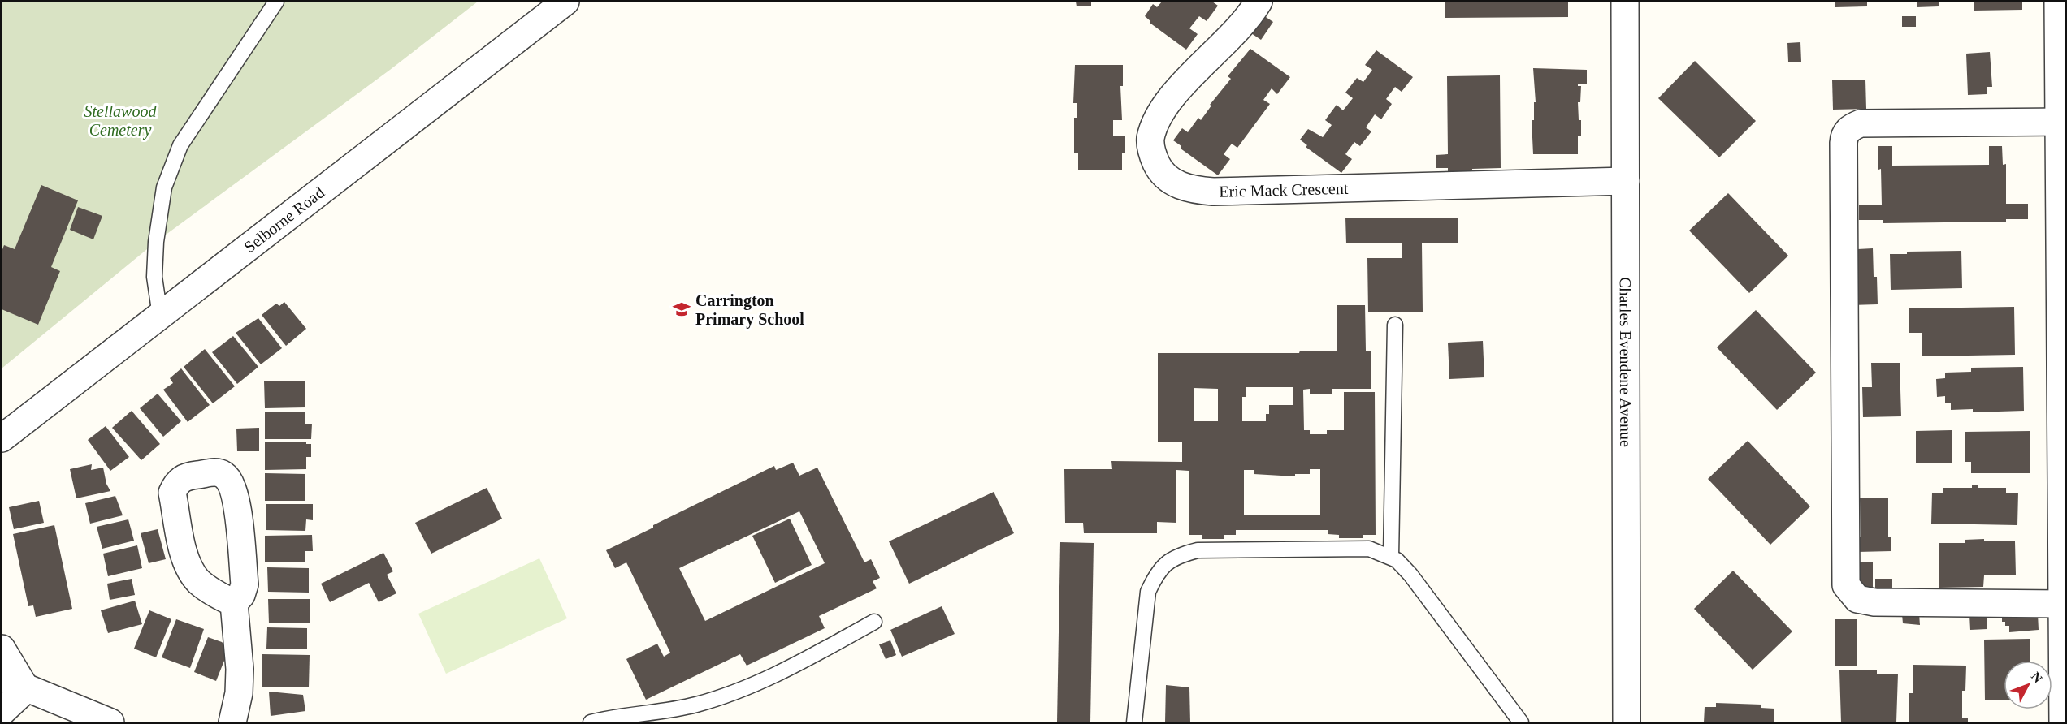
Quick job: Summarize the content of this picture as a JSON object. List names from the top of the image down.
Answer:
{
  "streets": {
    "street": ["Eric Mack Crescent", "Selborne Road", "Charles Evendene Avenue"]
  },
  "crossings": [
    ["Eric Mack Crescent", "Charles Evendene Avenue"]
  ],
  "parks": ["Stellawood Cemetery"],
  "places": {
    "school or university": ["Carrington Primary School"]
  },
  "north": "top right"
}
